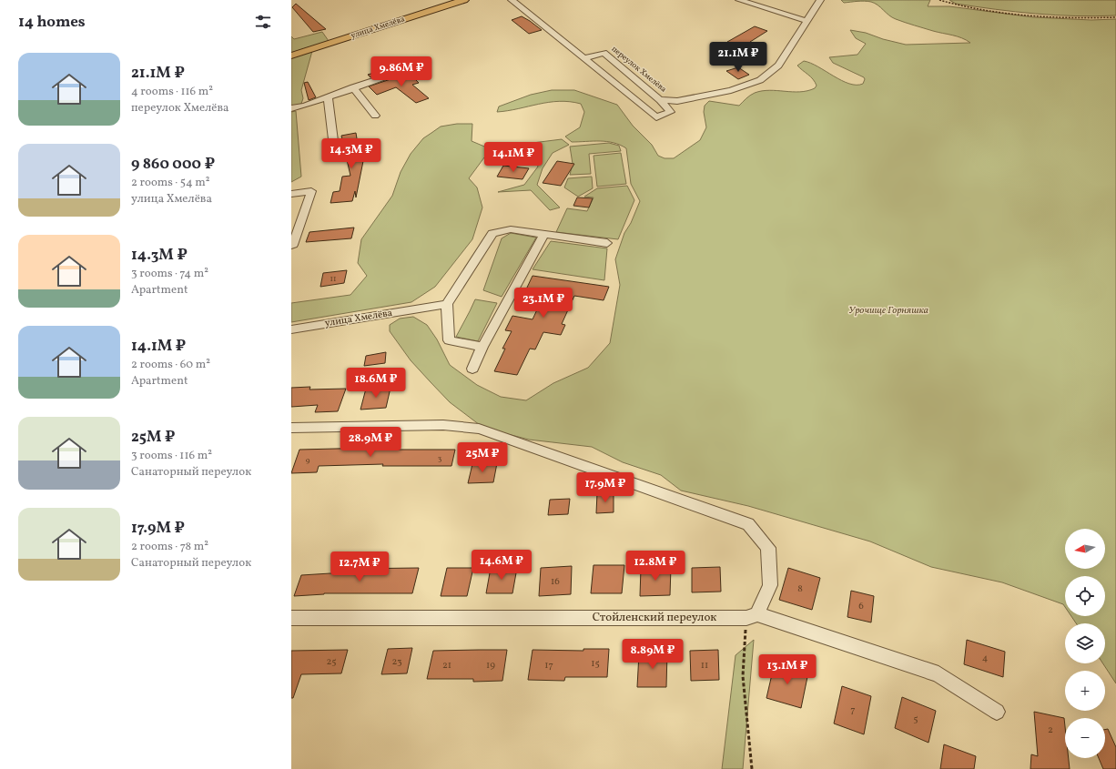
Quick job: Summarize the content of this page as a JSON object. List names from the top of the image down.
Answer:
{
  "streets": {
    "main road": ["улица Хмелёва"],
    "street": ["переулок Хмелёва", "Стойленский переулок"]
  },
  "parks": ["Урочище Горняшка"],
  "house_numbers": [
    "11",
    "3",
    "9",
    "16",
    "8",
    "6",
    "4",
    "25",
    "23",
    "15",
    "21",
    "19",
    "17",
    "11",
    "7",
    "5",
    "2"
  ],
  "north": "left",
  "page": {
    "heading": "14 homes",
    "price": [
      "21.1M ₽",
      "9.86M ₽",
      "14.3M ₽",
      "14.1M ₽",
      "23.1M ₽",
      "18.6M ₽",
      "28.9M ₽",
      "25M ₽",
      "17.9M ₽",
      "14.6M ₽",
      "12.8M ₽",
      "12.7M ₽",
      "8.89M ₽",
      "13.1M ₽"
    ],
    "list": [
      {
        "name": "21.1M ₽",
        "note": "4 rooms · 116 m² · переулок Хмелёва"
      },
      {
        "name": "9 860 000 ₽",
        "note": "2 rooms · 54 m² · улица Хмелёва"
      },
      {
        "name": "14.3M ₽",
        "note": "3 rooms · 74 m² · Apartment"
      },
      {
        "name": "14.1M ₽",
        "note": "2 rooms · 60 m² · Apartment"
      },
      {
        "name": "25M ₽",
        "note": "3 rooms · 116 m² · Санаторный переулок"
      },
      {
        "name": "17.9M ₽",
        "note": "2 rooms · 78 m² · Санаторный переулок"
      }
    ],
    "map_buttons": ["+", "−"]
  }
}
